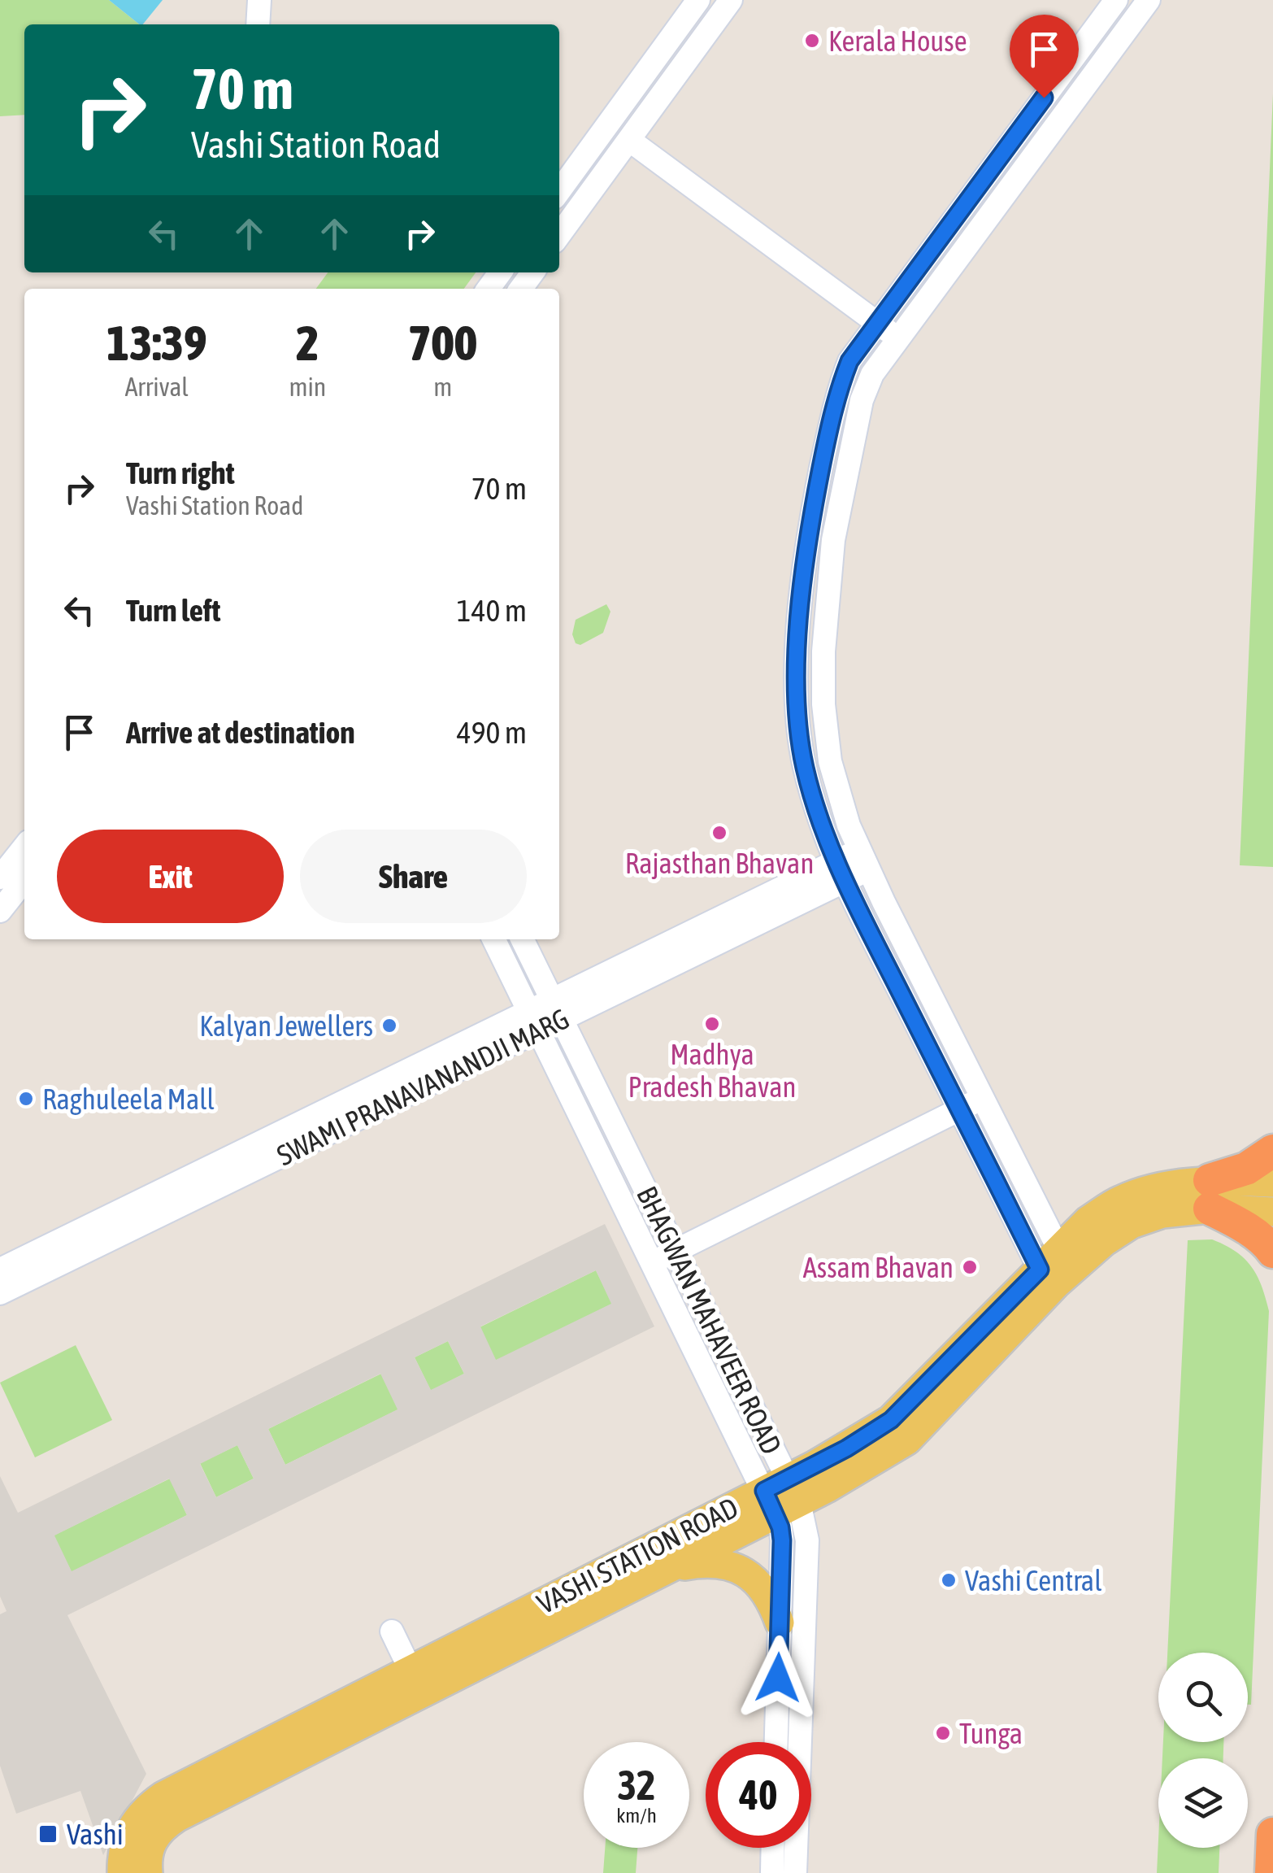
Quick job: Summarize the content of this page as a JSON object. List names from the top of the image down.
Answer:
{
  "streets": {
    "main road": ["VASHI STATION ROAD"],
    "street": ["SWAMI PRANAVANANDJI MARG", "BHAGWAN MAHAVEER ROAD"]
  },
  "crossings": [
    ["SWAMI PRANAVANANDJI MARG", "BHAGWAN MAHAVEER ROAD"],
    ["BHAGWAN MAHAVEER ROAD", "VASHI STATION ROAD"]
  ],
  "places": {
    "other": [
      "Kerala House",
      "Rajasthan Bhavan",
      "Madhya Pradesh Bhavan",
      "Kalyan Jewellers",
      "Raghuleela Mall",
      "Assam Bhavan",
      "Vashi Central",
      "Tunga"
    ],
    "transit": ["Vashi"]
  },
  "page": {
    "turn": ["70 m", "Vashi Station Road"],
    "eta": [
      "13:39",
      "Arrival",
      "2",
      "min",
      "700",
      "m"
    ],
    "list": [
      {
        "name": "Turn right",
        "note": "Vashi Station Road",
        "value": "70 m"
      },
      {
        "name": "Turn left",
        "value": "140 m"
      },
      {
        "name": "Arrive at destination",
        "value": "490 m"
      }
    ],
    "buttons": ["Exit", "Share"],
    "speed": "32 km/h",
    "limit": "40"
  }
}
